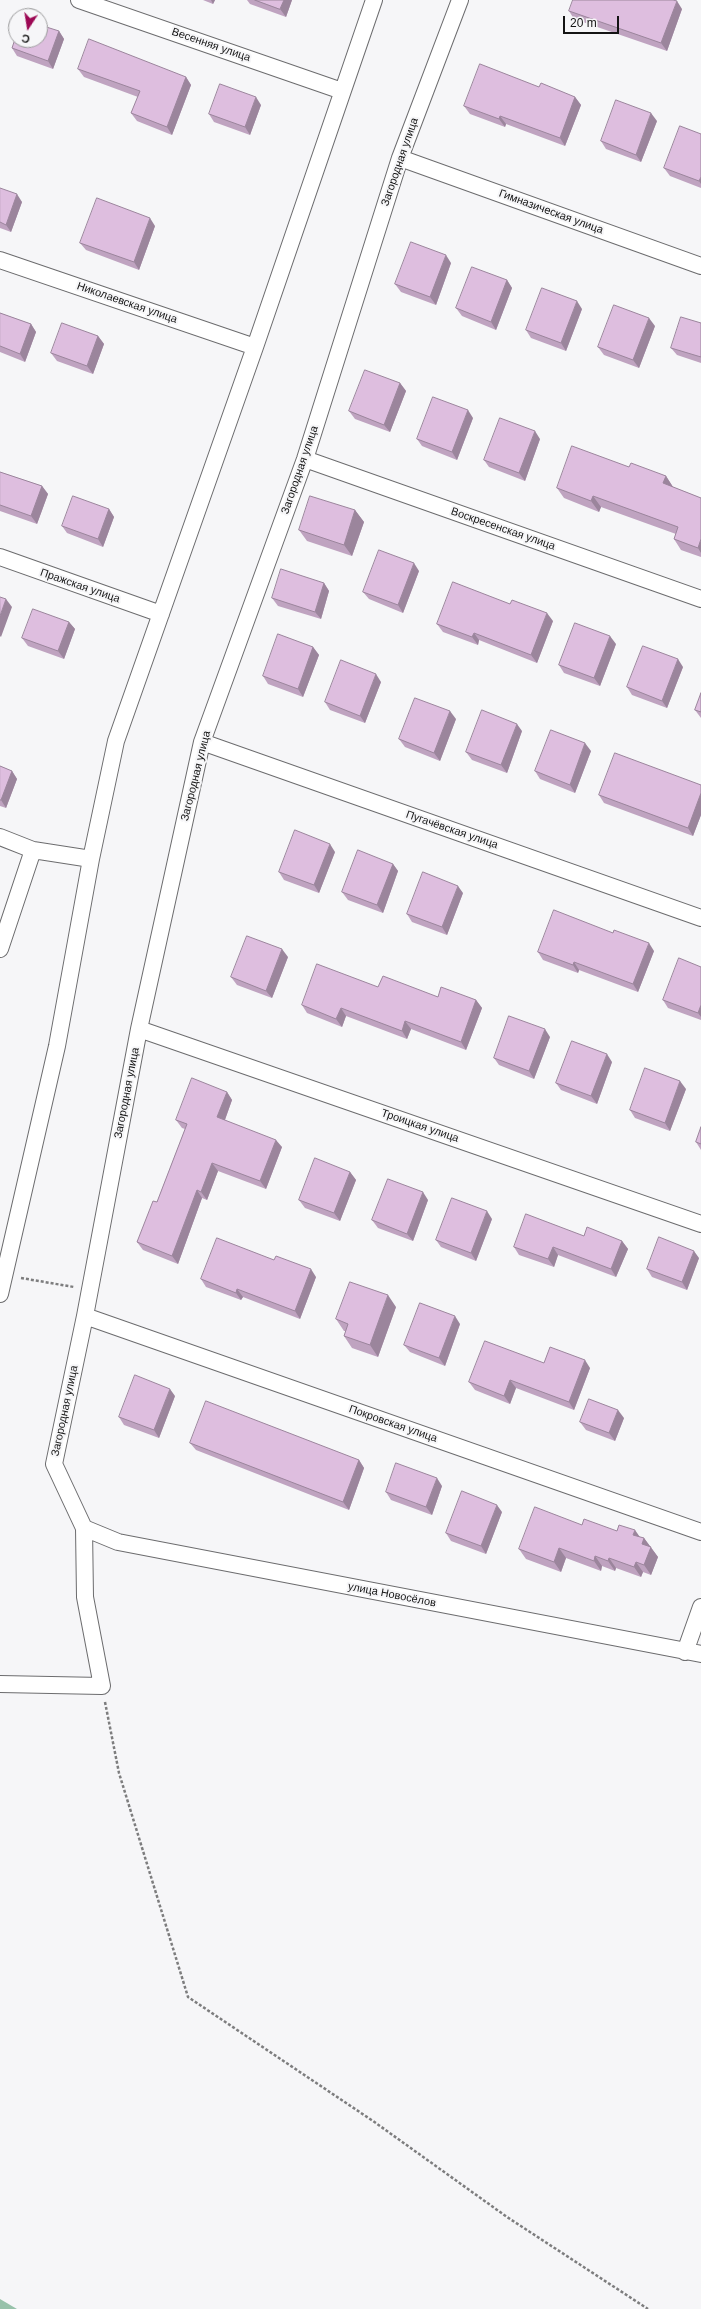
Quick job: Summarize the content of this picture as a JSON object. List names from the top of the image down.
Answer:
{
  "streets": {
    "street": [
      "Весенняя улица",
      "Загородная улица",
      "Гимназическая улица",
      "Николаевская улица",
      "Воскресенская улица",
      "Пражская улица",
      "Пугачёвская улица",
      "Троицкая улица",
      "Покровская улица",
      "улица Новосёлов"
    ]
  },
  "crossings": [
    ["Загородная улица", "Гимназическая улица"],
    ["Загородная улица", "Воскресенская улица"],
    ["Загородная улица", "Пугачёвская улица"],
    ["Загородная улица", "Троицкая улица"],
    ["Загородная улица", "Покровская улица"],
    ["Загородная улица", "улица Новосёлов"]
  ],
  "scale_bar": "20 m",
  "north": "bottom"
}
